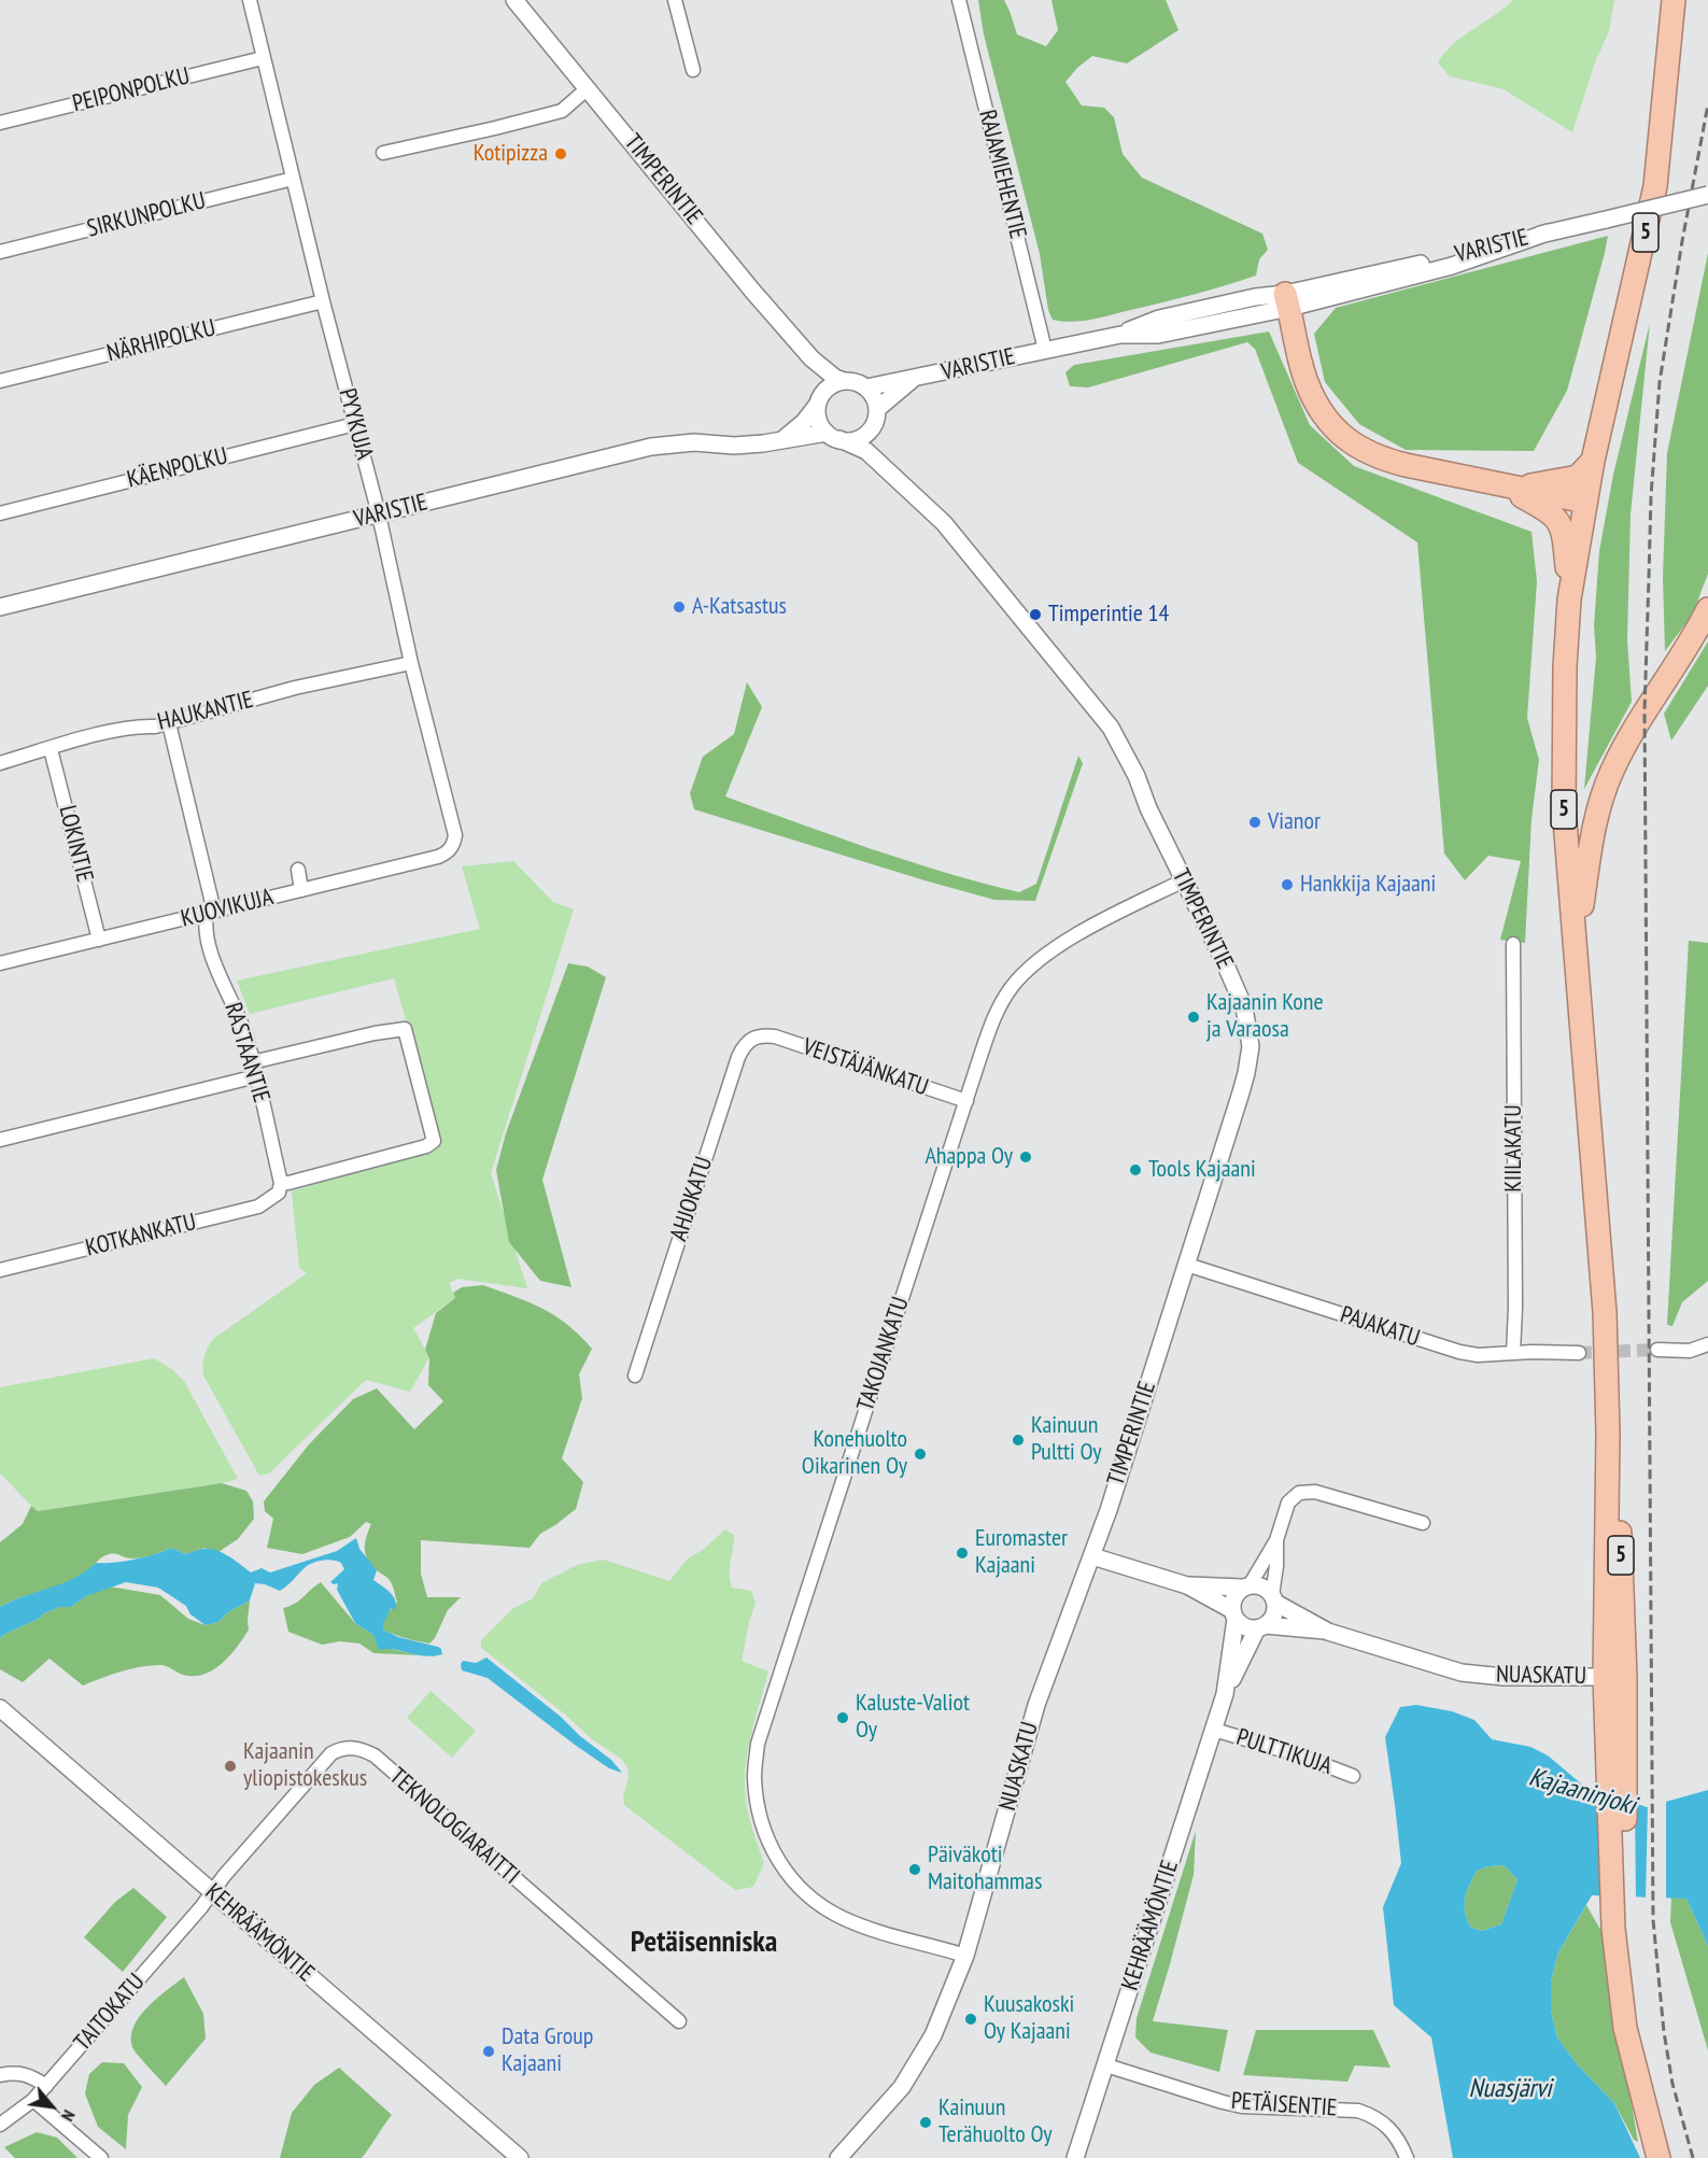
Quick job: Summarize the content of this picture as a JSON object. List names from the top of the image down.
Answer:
{
  "streets": {
    "highway": ["5"],
    "street": [
      "PEIPONPOLKU",
      "RAJAMIEHENTIE",
      "TIMPERINTIE",
      "SIRKUNPOLKU",
      "VARISTIE",
      "NÄRHIPOLKU",
      "PYYKUJA",
      "KÄENPOLKU",
      "HAUKANTIE",
      "LOKINTIE",
      "KUOVIKUJA",
      "RASTAANTIE",
      "VEISTÄJÄNKATU",
      "KIILAKATU",
      "AHJOKATU",
      "KOTKANKATU",
      "PAJAKATU",
      "TAKOJANKATU",
      "NUASKATU",
      "PULTTIKUJA",
      "TEKNOLOGIARAITTI",
      "KEHRÄÄMÖNTIE",
      "TAITOKATU",
      "PETÄISENTIE"
    ]
  },
  "crossings": [
    ["PEIPONPOLKU", "PYYKUJA"],
    ["RAJAMIEHENTIE", "VARISTIE"],
    ["TIMPERINTIE", "VARISTIE"],
    ["TIMPERINTIE", "PAJAKATU"],
    ["TIMPERINTIE", "TAKOJANKATU"],
    ["TIMPERINTIE", "NUASKATU"],
    ["SIRKUNPOLKU", "PYYKUJA"],
    ["5", "NUASKATU"],
    ["VARISTIE", "PYYKUJA"],
    ["NÄRHIPOLKU", "PYYKUJA"],
    ["PYYKUJA", "KÄENPOLKU"],
    ["PYYKUJA", "HAUKANTIE"],
    ["PYYKUJA", "KUOVIKUJA"],
    ["HAUKANTIE", "LOKINTIE"],
    ["HAUKANTIE", "RASTAANTIE"],
    ["LOKINTIE", "KUOVIKUJA"],
    ["KUOVIKUJA", "RASTAANTIE"],
    ["RASTAANTIE", "KOTKANKATU"],
    ["VEISTÄJÄNKATU", "AHJOKATU"],
    ["VEISTÄJÄNKATU", "TAKOJANKATU"],
    ["KIILAKATU", "PAJAKATU"],
    ["TAKOJANKATU", "NUASKATU"],
    ["NUASKATU", "KEHRÄÄMÖNTIE"],
    ["PULTTIKUJA", "KEHRÄÄMÖNTIE"],
    ["TEKNOLOGIARAITTI", "KEHRÄÄMÖNTIE"],
    ["TEKNOLOGIARAITTI", "TAITOKATU"],
    ["KEHRÄÄMÖNTIE", "TAITOKATU"],
    ["KEHRÄÄMÖNTIE", "PETÄISENTIE"]
  ],
  "districts": ["Petäisenniska"],
  "water": ["Kajaaninjoki", "Nuasjärvi"],
  "places": [
    "Kotipizza",
    "A-Katsastus",
    "Timperintie 14",
    "Vianor",
    "Hankkija Kajaani",
    "Kajaanin Kone ja Varaosa",
    "Ahappa Oy",
    "Tools Kajaani",
    "Kainuun Pultti Oy",
    "Konehuolto Oikarinen Oy",
    "Euromaster Kajaani",
    "Kaluste-Valiot Oy",
    "Kajaanin yliopistokeskus",
    "Päiväkoti Maitohammas",
    "Kuusakoski Oy Kajaani",
    "Data Group Kajaani",
    "Kainuun Terähuolto Oy"
  ],
  "north": "bottom right"
}
